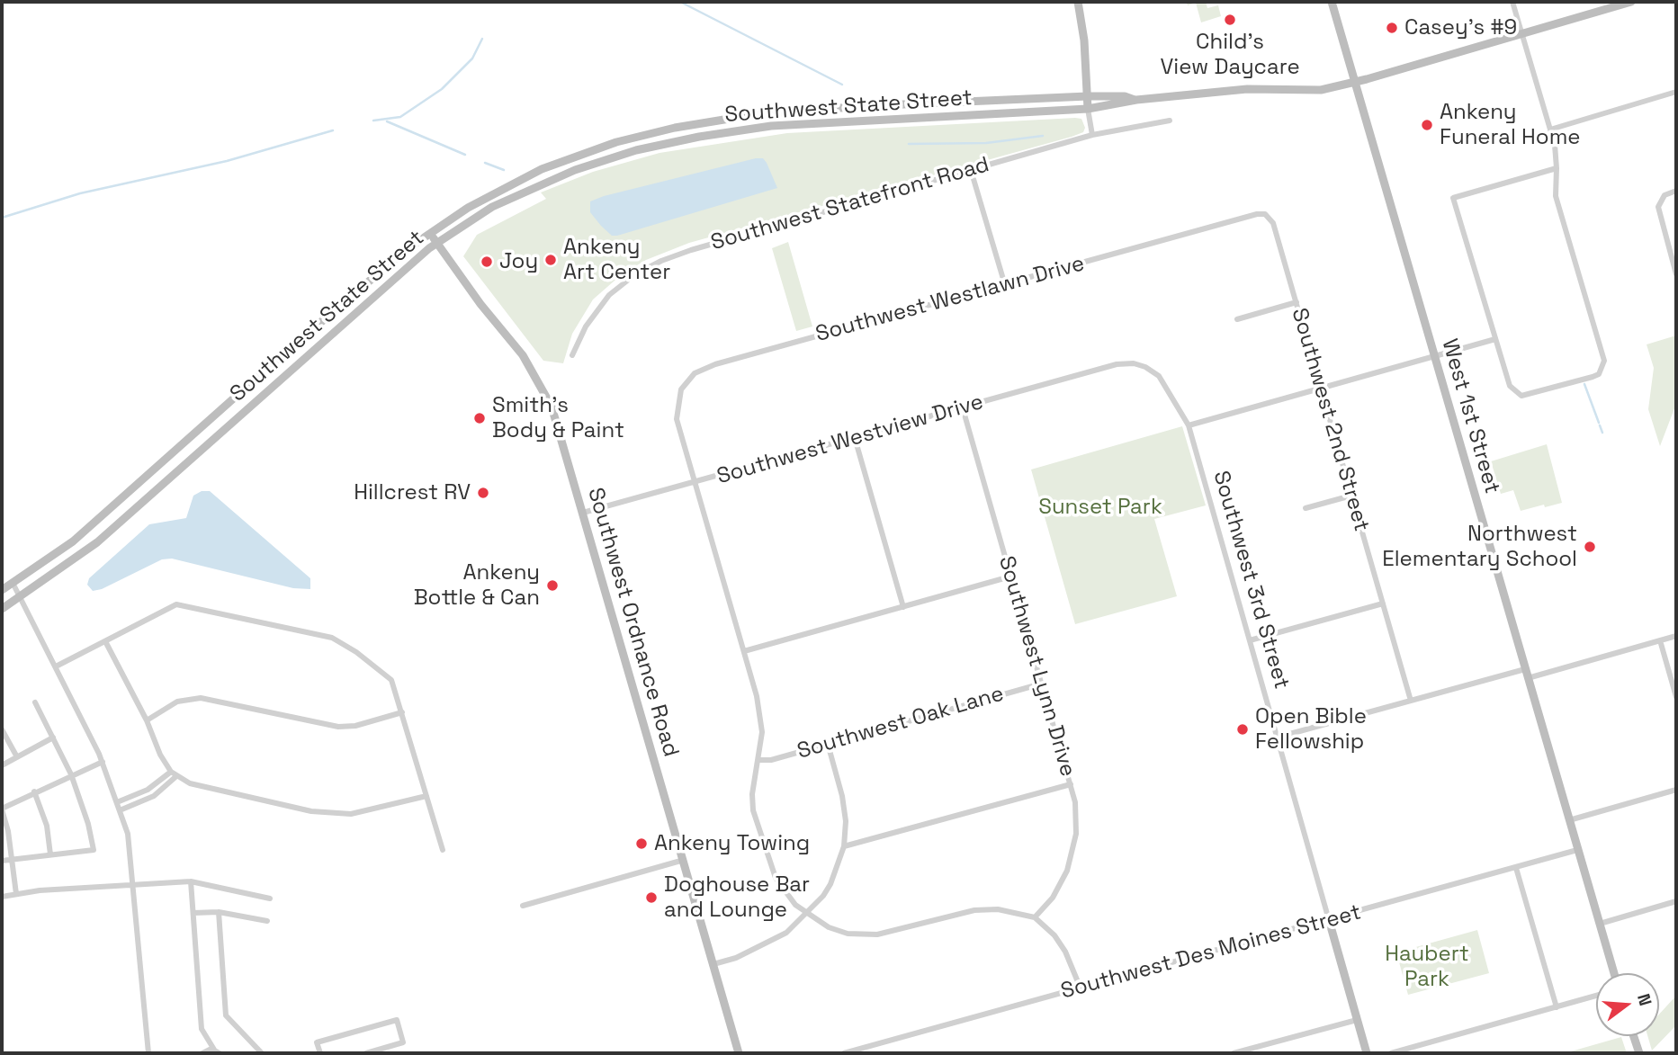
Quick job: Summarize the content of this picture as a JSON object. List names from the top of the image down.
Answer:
{
  "streets": {
    "main road": [
      "Southwest State Street",
      "West 1st Street",
      "Southwest 3rd Street",
      "Southwest Ordnance Road"
    ],
    "street": [
      "Southwest Statefront Road",
      "Southwest Westlawn Drive",
      "Southwest 2nd Street",
      "Southwest Westview Drive",
      "Southwest Lynn Drive",
      "Southwest Oak Lane",
      "Southwest Des Moines Street"
    ]
  },
  "crossings": [
    ["Southwest State Street", "West 1st Street"],
    ["Southwest State Street", "Southwest Ordnance Road"],
    ["Southwest Westlawn Drive", "Southwest 2nd Street"],
    ["Southwest Westlawn Drive", "Southwest Westview Drive"],
    ["Southwest Westlawn Drive", "Southwest Lynn Drive"],
    ["Southwest Westlawn Drive", "Southwest Oak Lane"],
    ["West 1st Street", "Southwest Des Moines Street"],
    ["Southwest Westview Drive", "Southwest 3rd Street"],
    ["Southwest Westview Drive", "Southwest Ordnance Road"],
    ["Southwest Westview Drive", "Southwest Lynn Drive"],
    ["Southwest 3rd Street", "Southwest Des Moines Street"],
    ["Southwest Lynn Drive", "Southwest Oak Lane"]
  ],
  "parks": ["Sunset Park", "Haubert Park"],
  "places": [
    "Child's View Daycare",
    "Casey's #9",
    "Ankeny Funeral Home",
    "Ankeny Art Center",
    "Joy",
    "Smith's Body & Paint",
    "Hillcrest RV",
    "Northwest Elementary School",
    "Ankeny Bottle & Can",
    "Open Bible Fellowship",
    "Ankeny Towing",
    "Doghouse Bar and Lounge"
  ],
  "north": "right"
}
